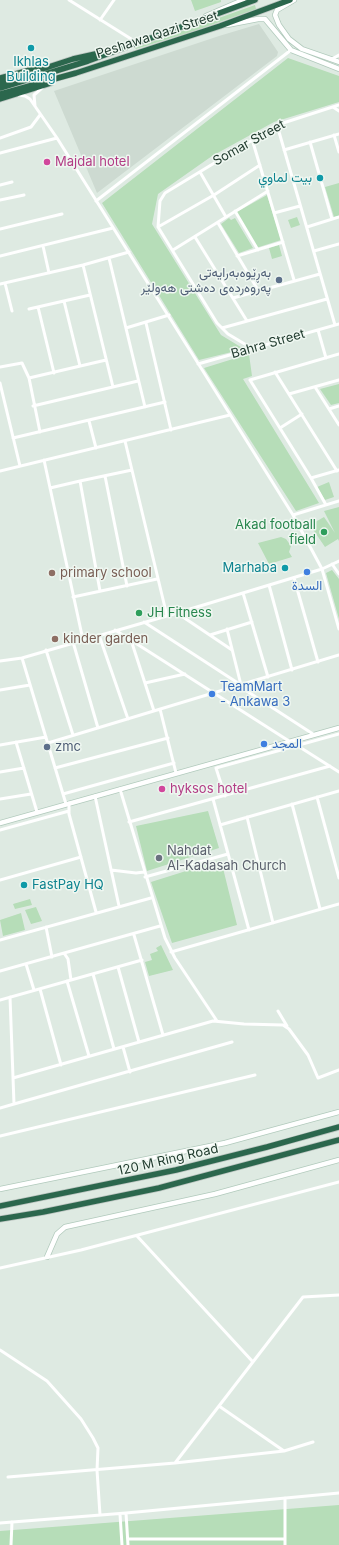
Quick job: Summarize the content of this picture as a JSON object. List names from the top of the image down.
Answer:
{
  "streets": {
    "highway": ["Peshawa Qazi Street", "120 M Ring Road"],
    "street": ["Somar Street", "Bahra Street"]
  },
  "places": [
    "Ikhlas Building",
    "Majdal hotel",
    "بيت لماوي",
    "بەڕێوەبەرایەتی پەروەردەی دەشتی هەولێر",
    "Akad football field",
    "Marhaba",
    "السدة",
    "primary school",
    "JH Fitness",
    "kinder garden",
    "TeamMart - Ankawa 3",
    "المجد",
    "zmc",
    "hyksos hotel",
    "Nahdat Al-Kadasah Church",
    "FastPay HQ"
  ]
}
